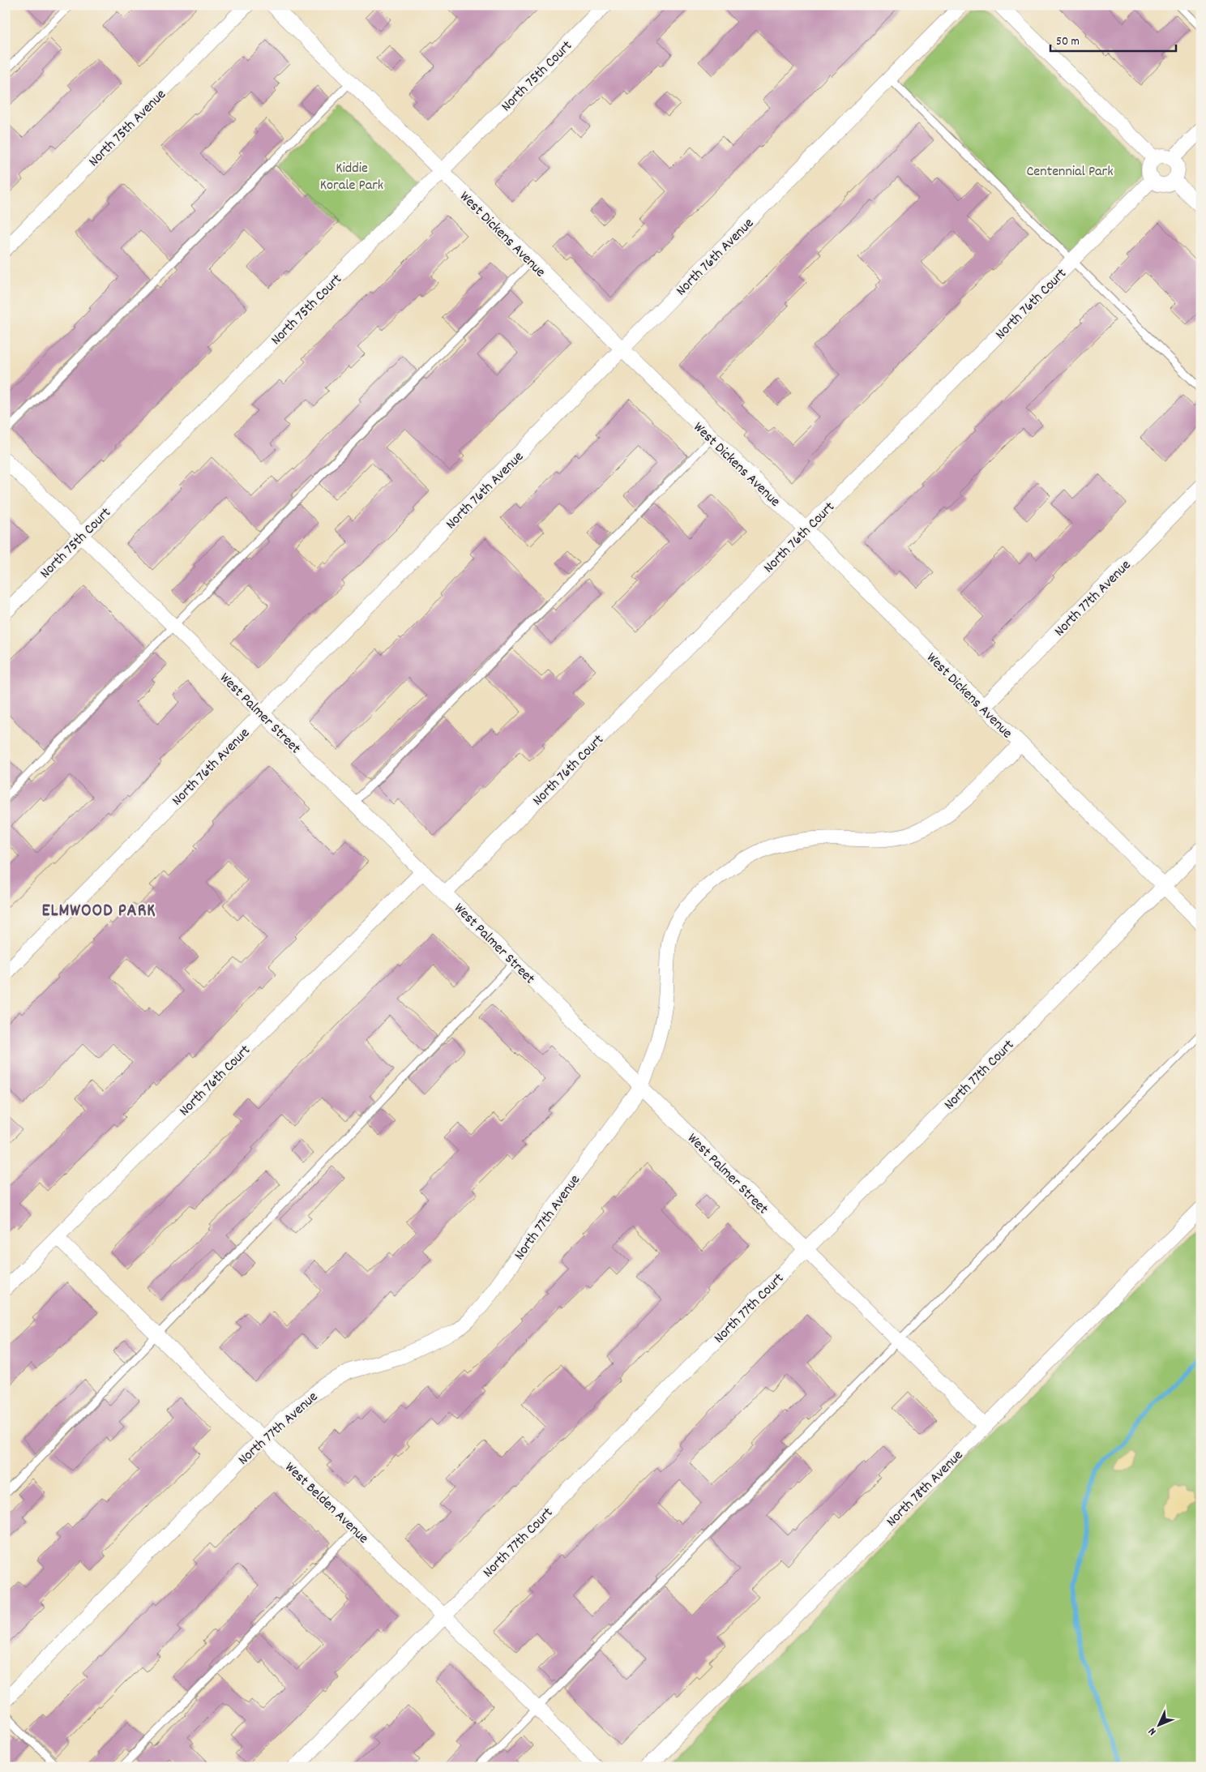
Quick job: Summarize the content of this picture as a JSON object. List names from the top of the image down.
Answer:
{
  "streets": {
    "street": [
      "North 75th Court",
      "North 75th Avenue",
      "West Dickens Avenue",
      "North 76th Avenue",
      "North 76th Court",
      "North 77th Avenue",
      "West Palmer Street",
      "North 77th Court",
      "North 78th Avenue",
      "West Belden Avenue"
    ]
  },
  "crossings": [
    ["North 75th Court", "West Dickens Avenue"],
    ["North 75th Court", "West Palmer Street"],
    ["West Dickens Avenue", "North 76th Avenue"],
    ["West Dickens Avenue", "North 76th Court"],
    ["West Dickens Avenue", "North 77th Avenue"],
    ["West Dickens Avenue", "North 77th Court"],
    ["North 76th Avenue", "West Palmer Street"],
    ["North 76th Court", "West Palmer Street"],
    ["North 76th Court", "West Belden Avenue"],
    ["North 77th Avenue", "West Palmer Street"],
    ["North 77th Avenue", "West Belden Avenue"],
    ["West Palmer Street", "North 77th Court"],
    ["West Palmer Street", "North 78th Avenue"],
    ["North 77th Court", "West Belden Avenue"]
  ],
  "districts": ["ELMWOOD PARK"],
  "parks": ["Kiddie Korale Park", "Centennial Park"],
  "scale_bar": "50 m",
  "north": "bottom left"
}
